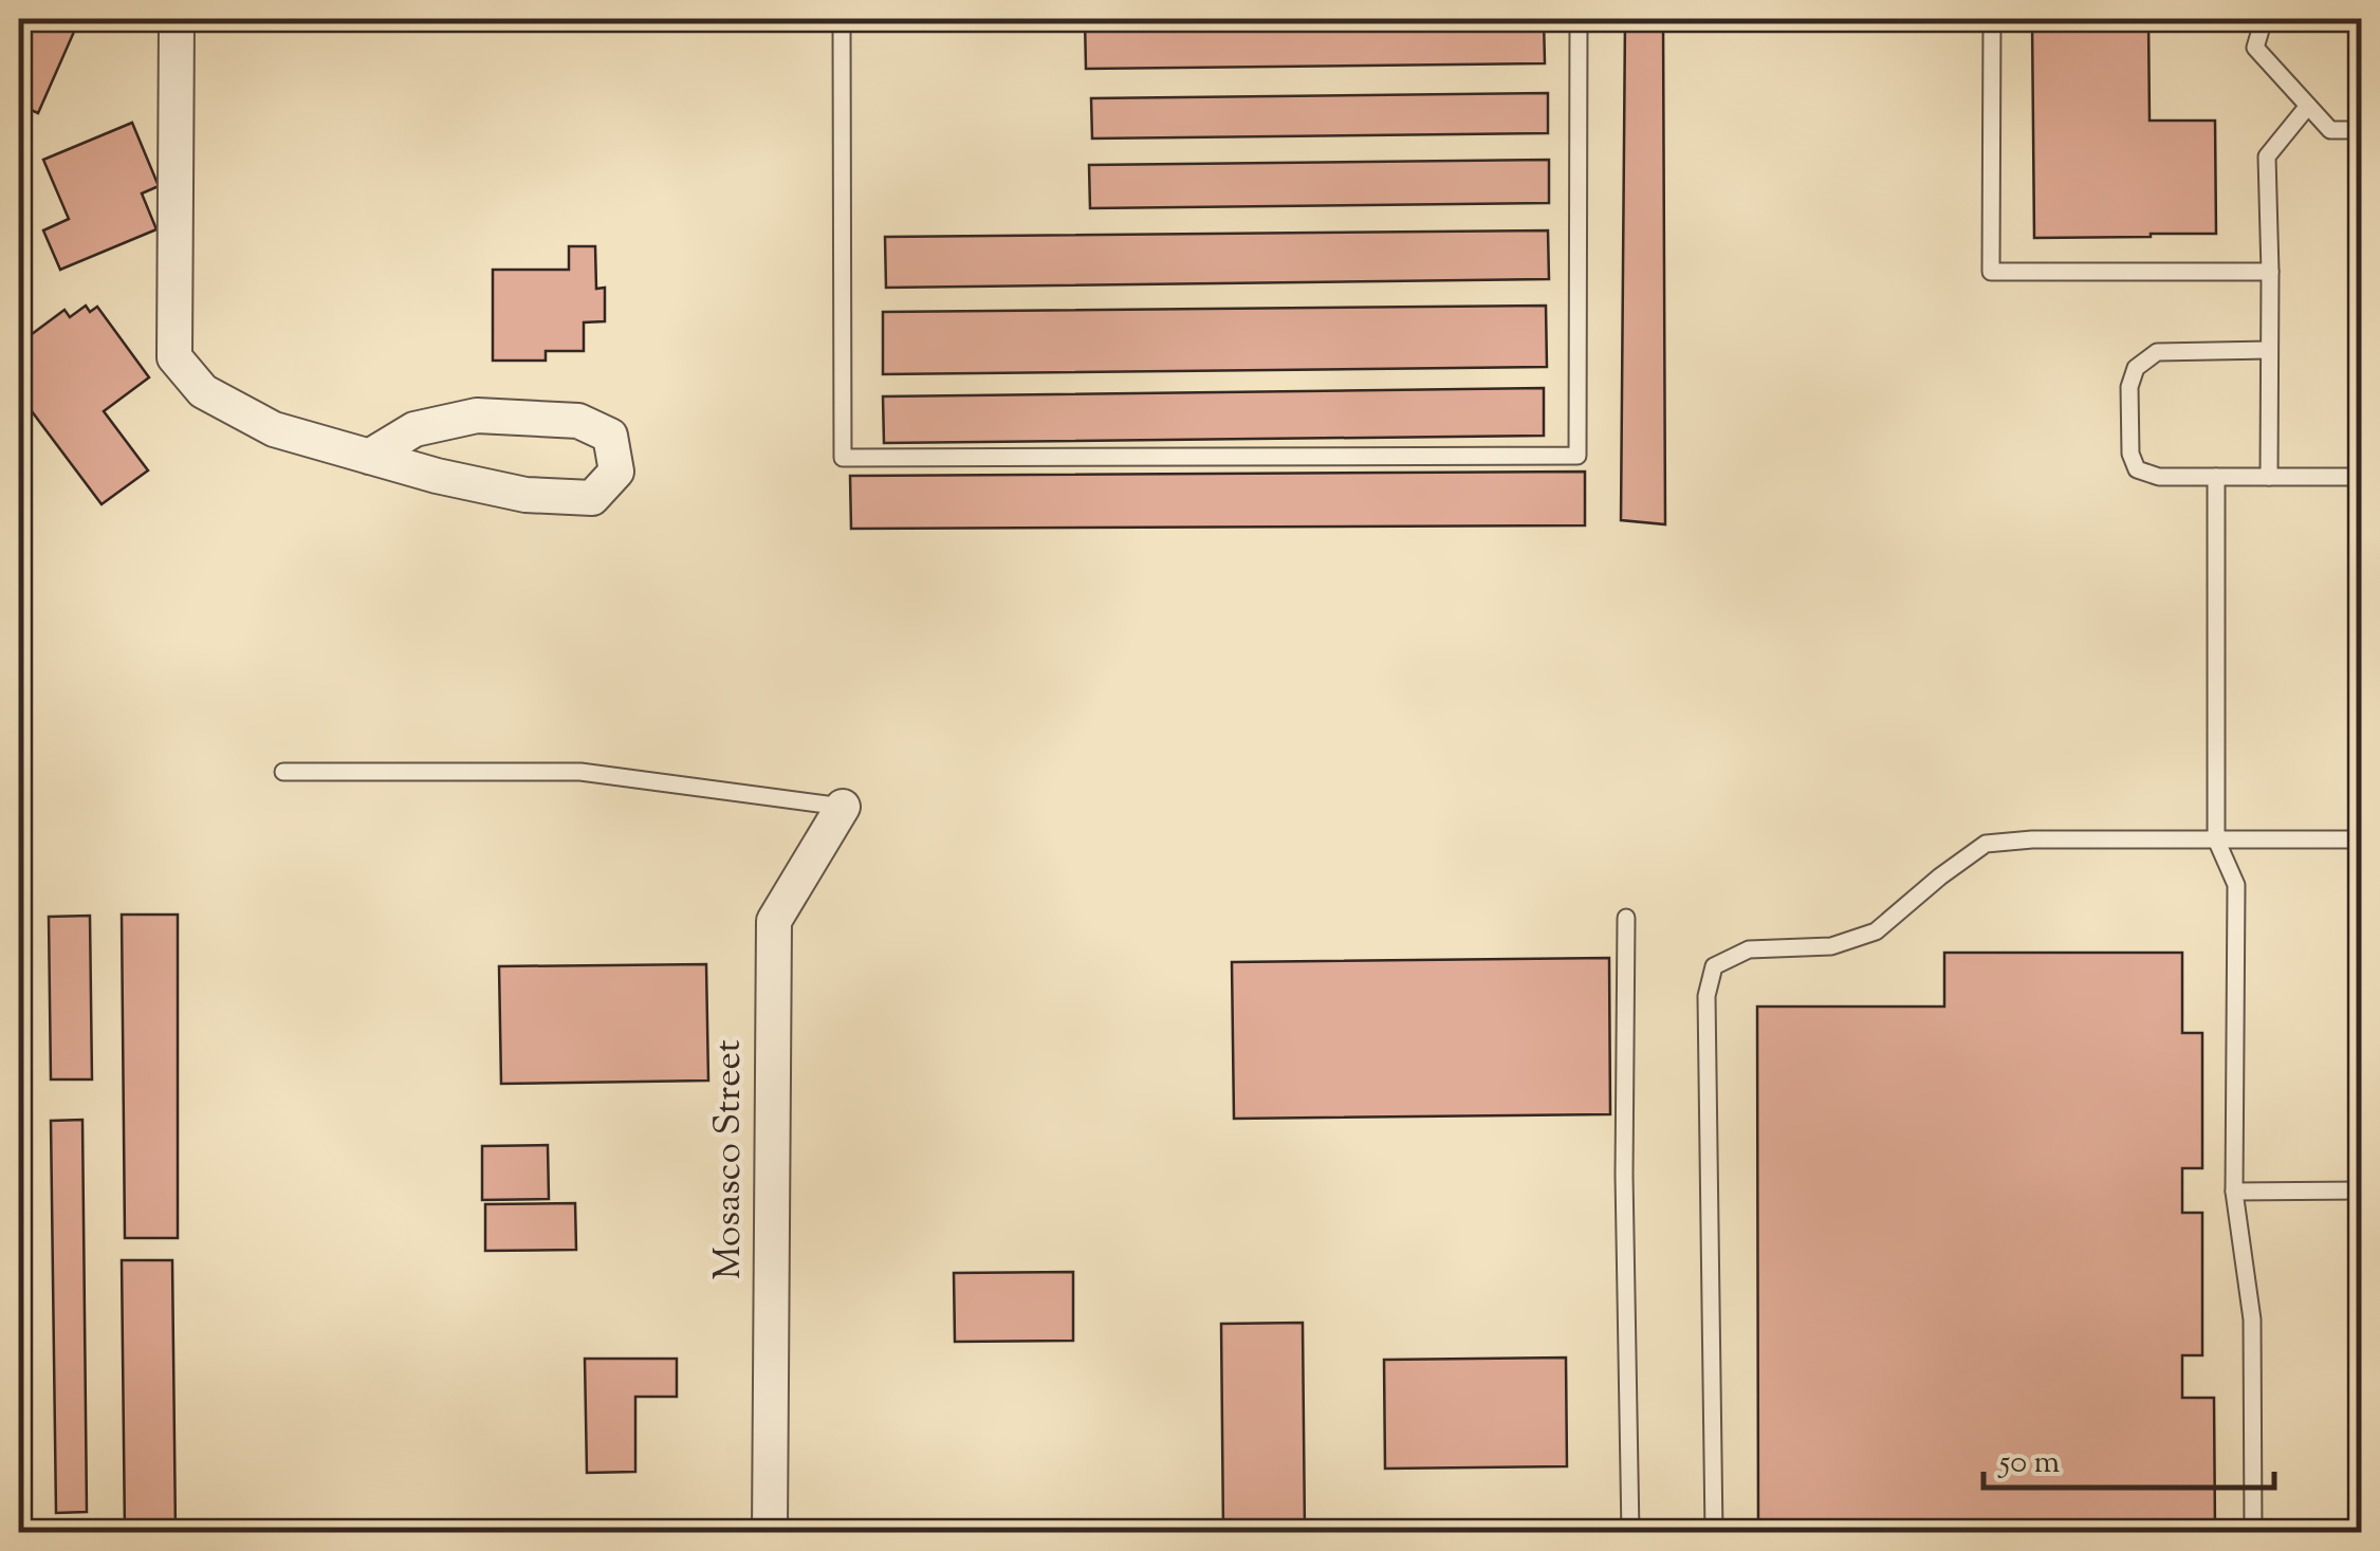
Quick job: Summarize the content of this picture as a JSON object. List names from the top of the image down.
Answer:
{
  "streets": {
    "street": ["Mosasco Street"]
  },
  "scale_bar": "50 m"
}
